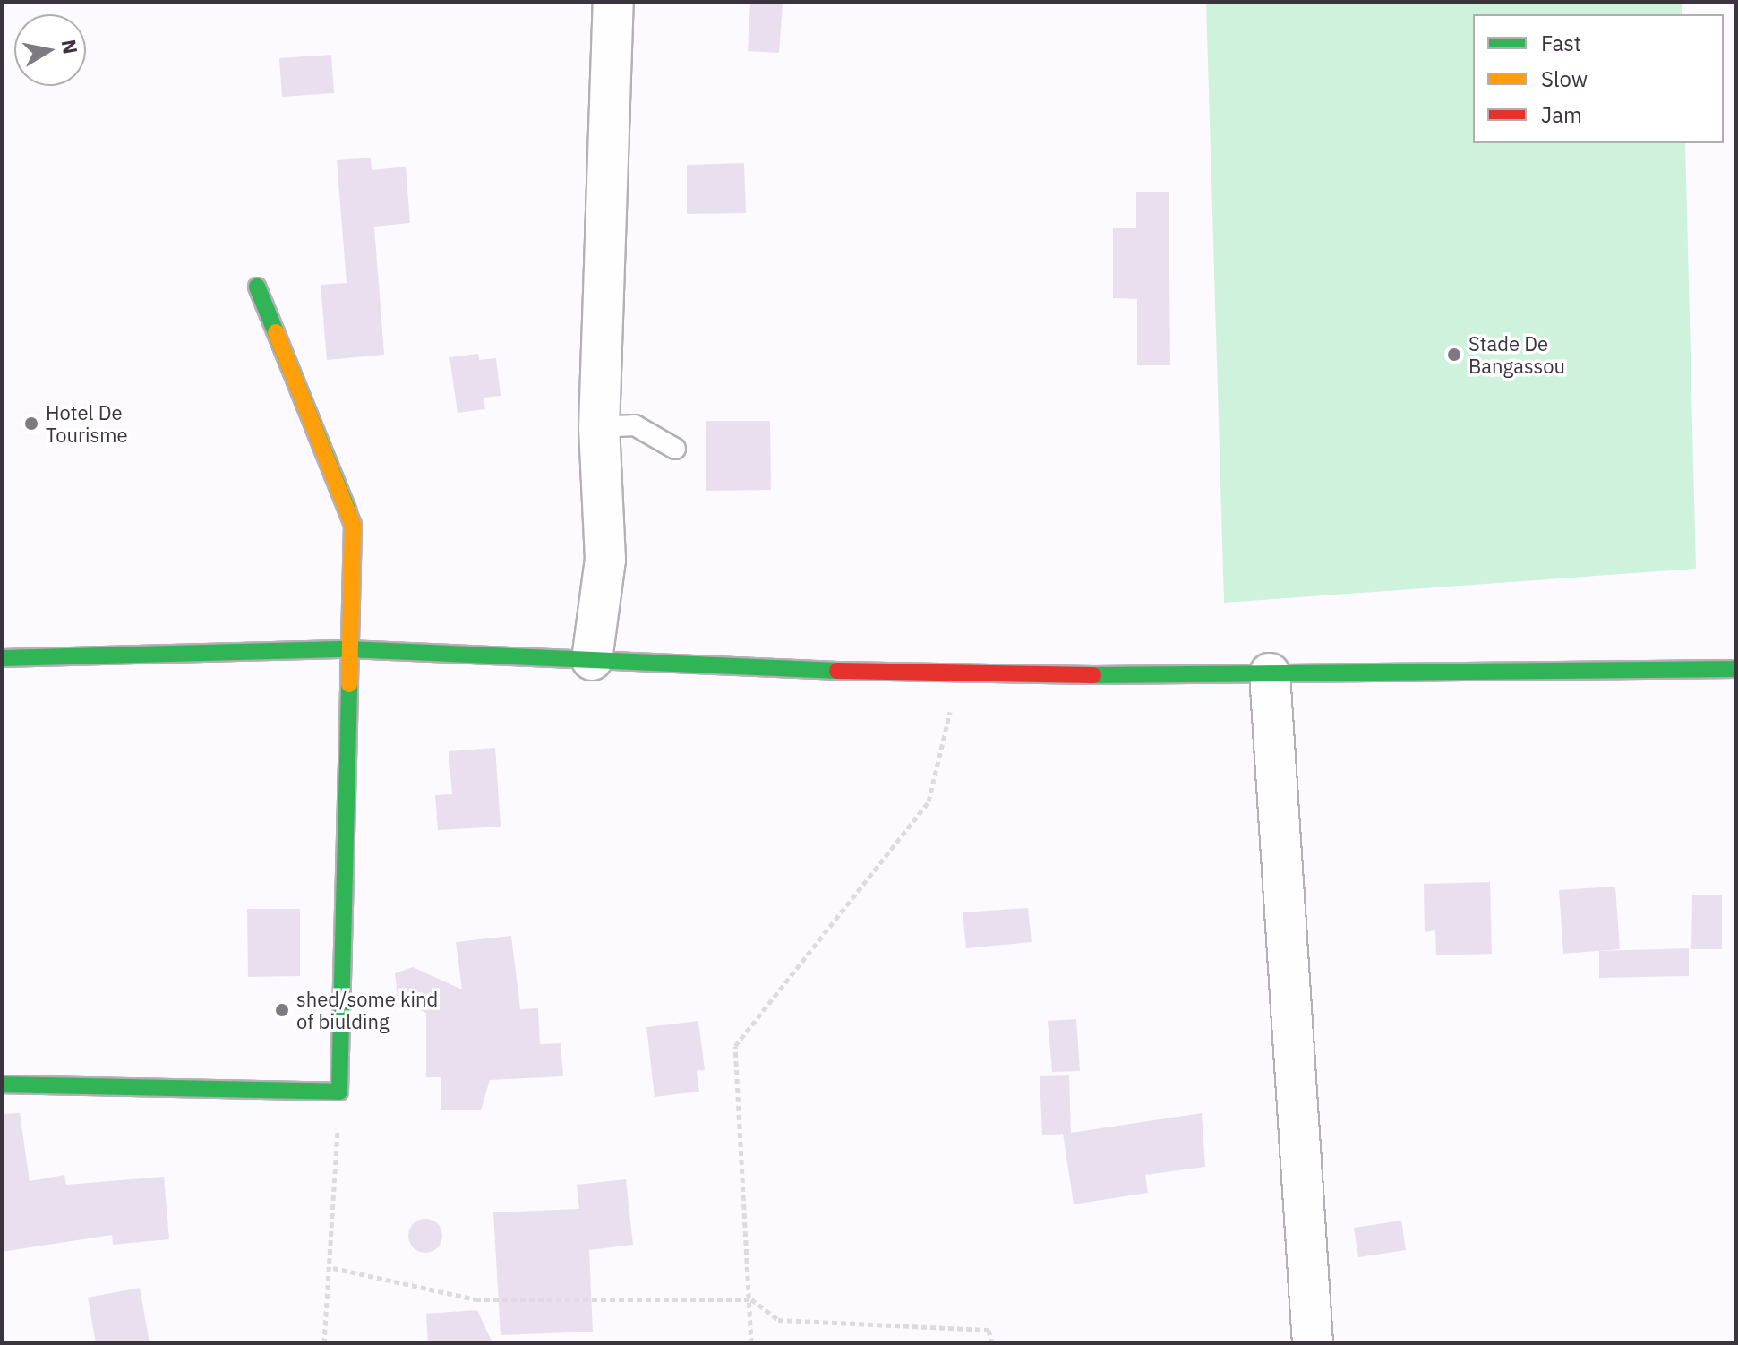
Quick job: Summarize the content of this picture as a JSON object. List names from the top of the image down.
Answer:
{
  "places": ["Stade De Bangassou", "Hotel De Tourisme", "shed/some kind of biulding"],
  "legend": ["Fast", "Slow", "Jam"],
  "north": "right"
}
